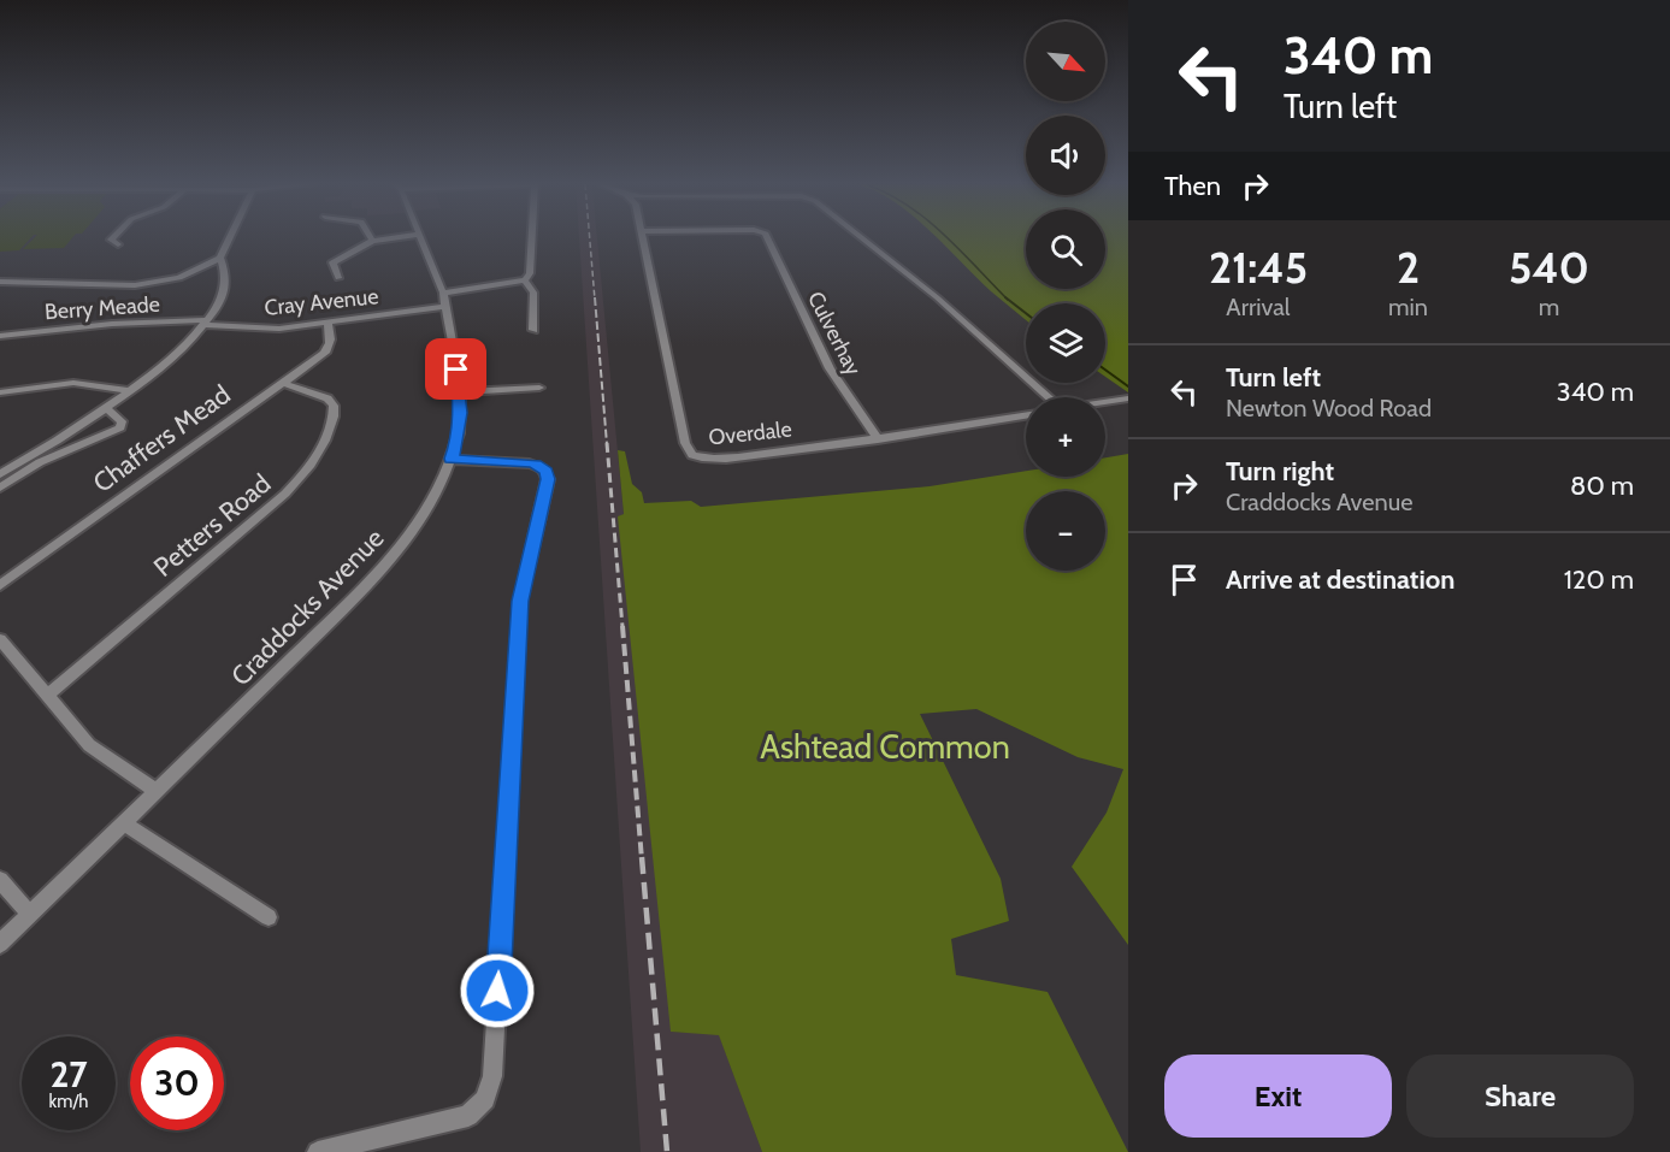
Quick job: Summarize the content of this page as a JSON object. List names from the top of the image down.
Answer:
{
  "streets": {
    "street": [
      "Cray Avenue",
      "Berry Meade",
      "Culverhay",
      "Overdale",
      "Chaffers Mead",
      "Petters Road",
      "Craddocks Avenue"
    ]
  },
  "crossings": [
    ["Cray Avenue", "Berry Meade"],
    ["Cray Avenue", "Chaffers Mead"],
    ["Cray Avenue", "Craddocks Avenue"],
    ["Culverhay", "Overdale"],
    ["Chaffers Mead", "Petters Road"]
  ],
  "parks": ["Ashtead Common"],
  "north": "bottom right",
  "page": {
    "turn": ["340 m", "Turn left"],
    "map_buttons": ["+", "−"],
    "then": "Then",
    "eta": [
      "21:45",
      "Arrival",
      "2",
      "min",
      "540",
      "m"
    ],
    "list": [
      {
        "name": "Turn left",
        "note": "Newton Wood Road",
        "value": "340 m"
      },
      {
        "name": "Turn right",
        "note": "Craddocks Avenue",
        "value": "80 m"
      },
      {
        "name": "Arrive at destination",
        "value": "120 m"
      }
    ],
    "speed": "27 km/h",
    "limit": "30",
    "buttons": ["Exit", "Share"]
  }
}
